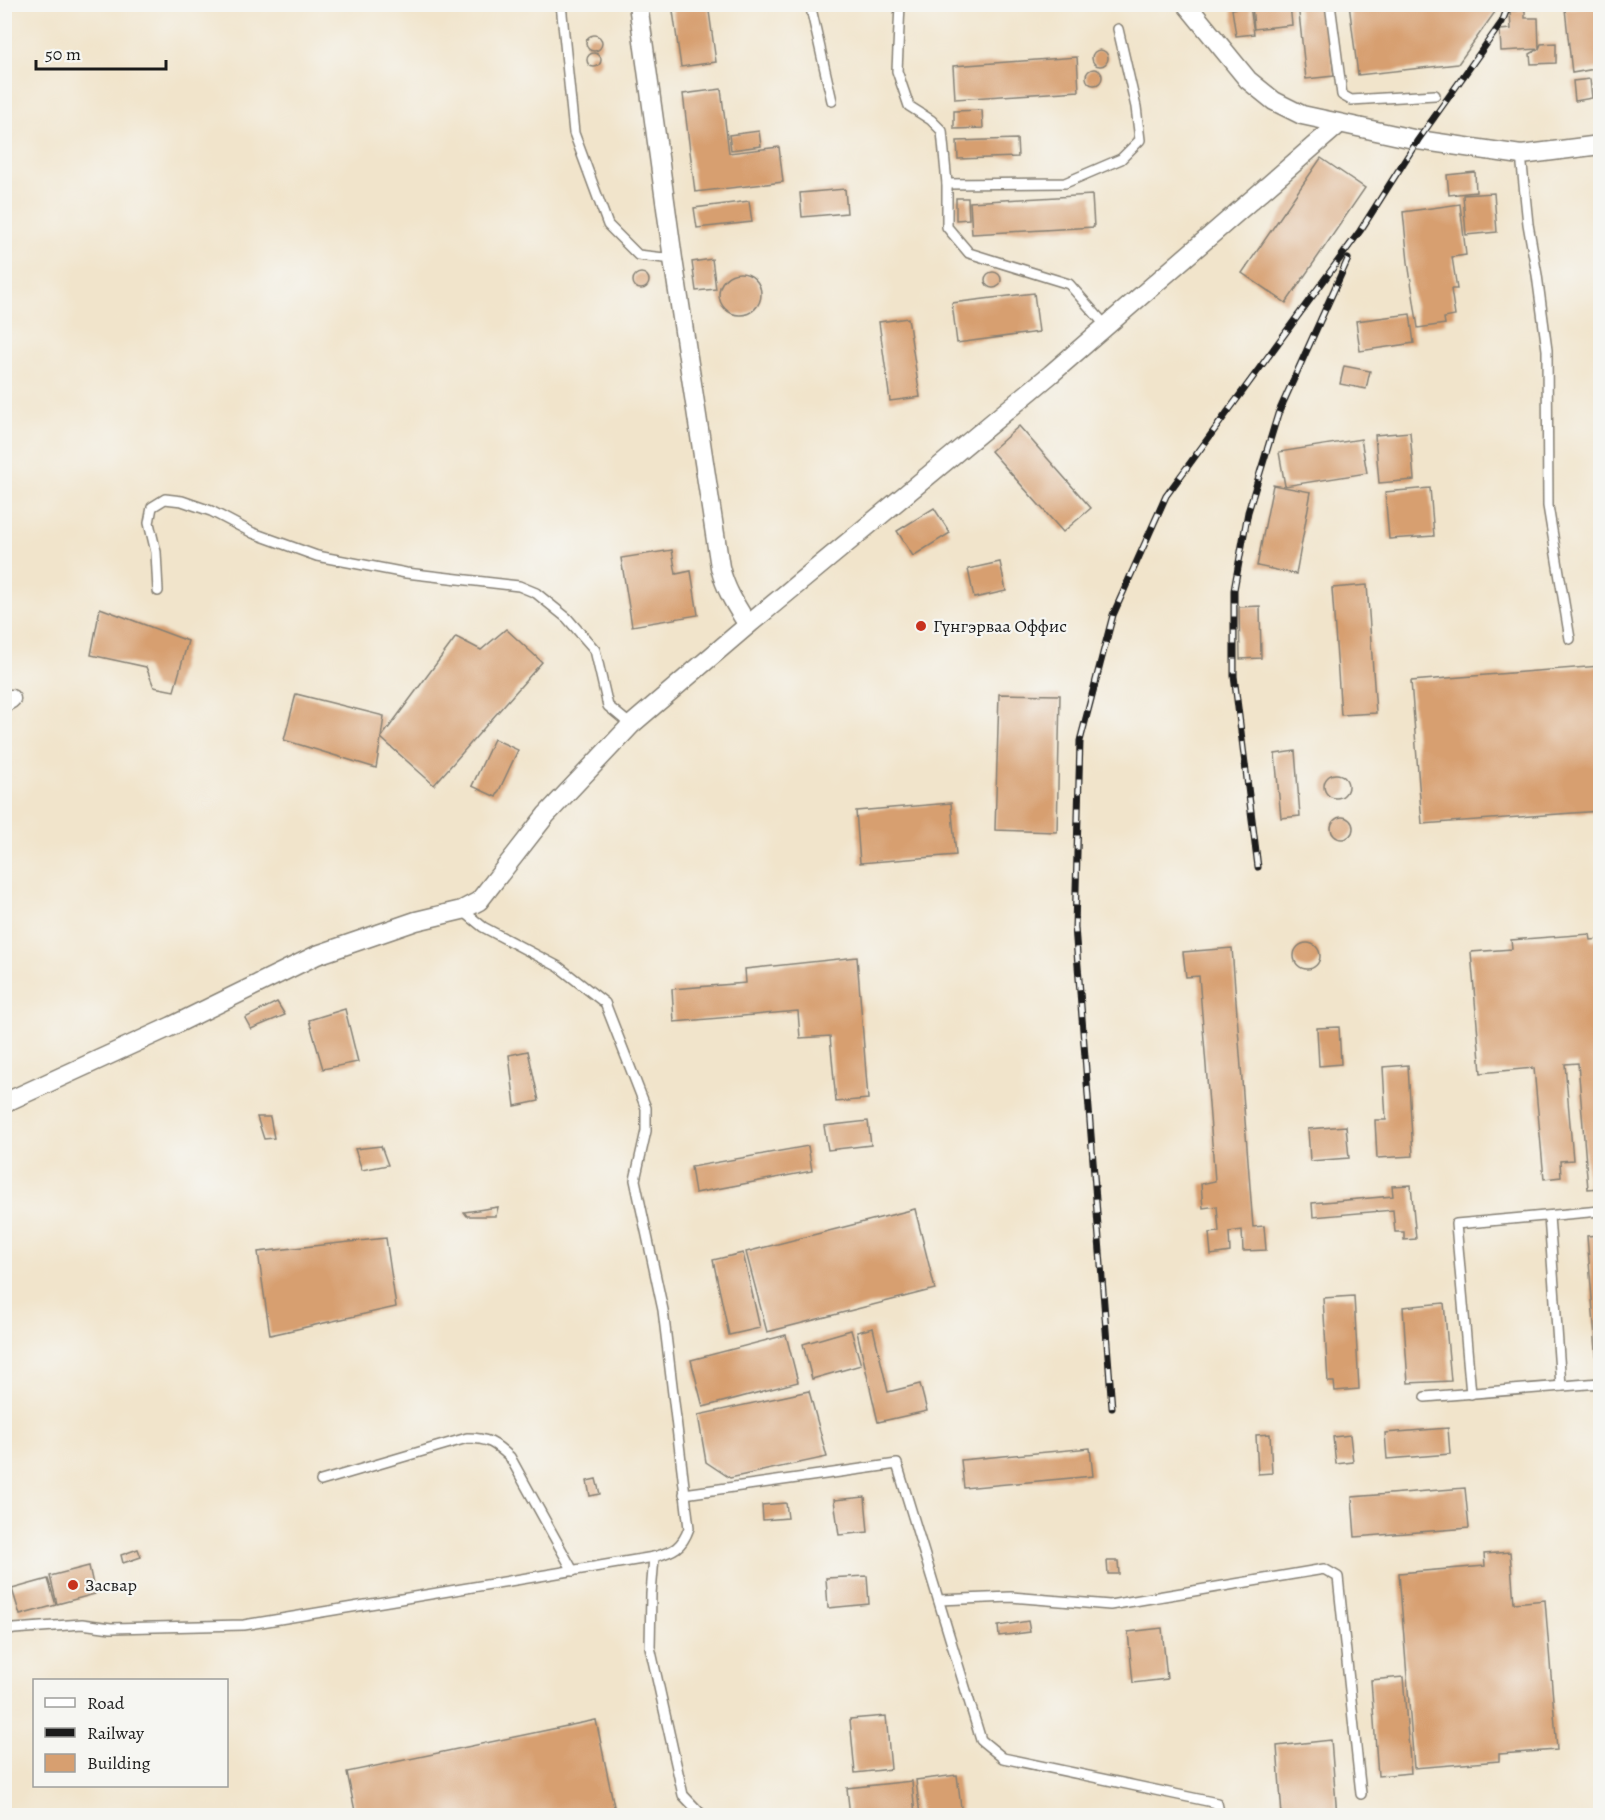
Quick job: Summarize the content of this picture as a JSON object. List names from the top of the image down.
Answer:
{
  "places": ["Гүнгэрваа Оффис", "Засвар"],
  "legend": ["Road", "Railway", "Building"],
  "scale_bar": "50 m"
}
